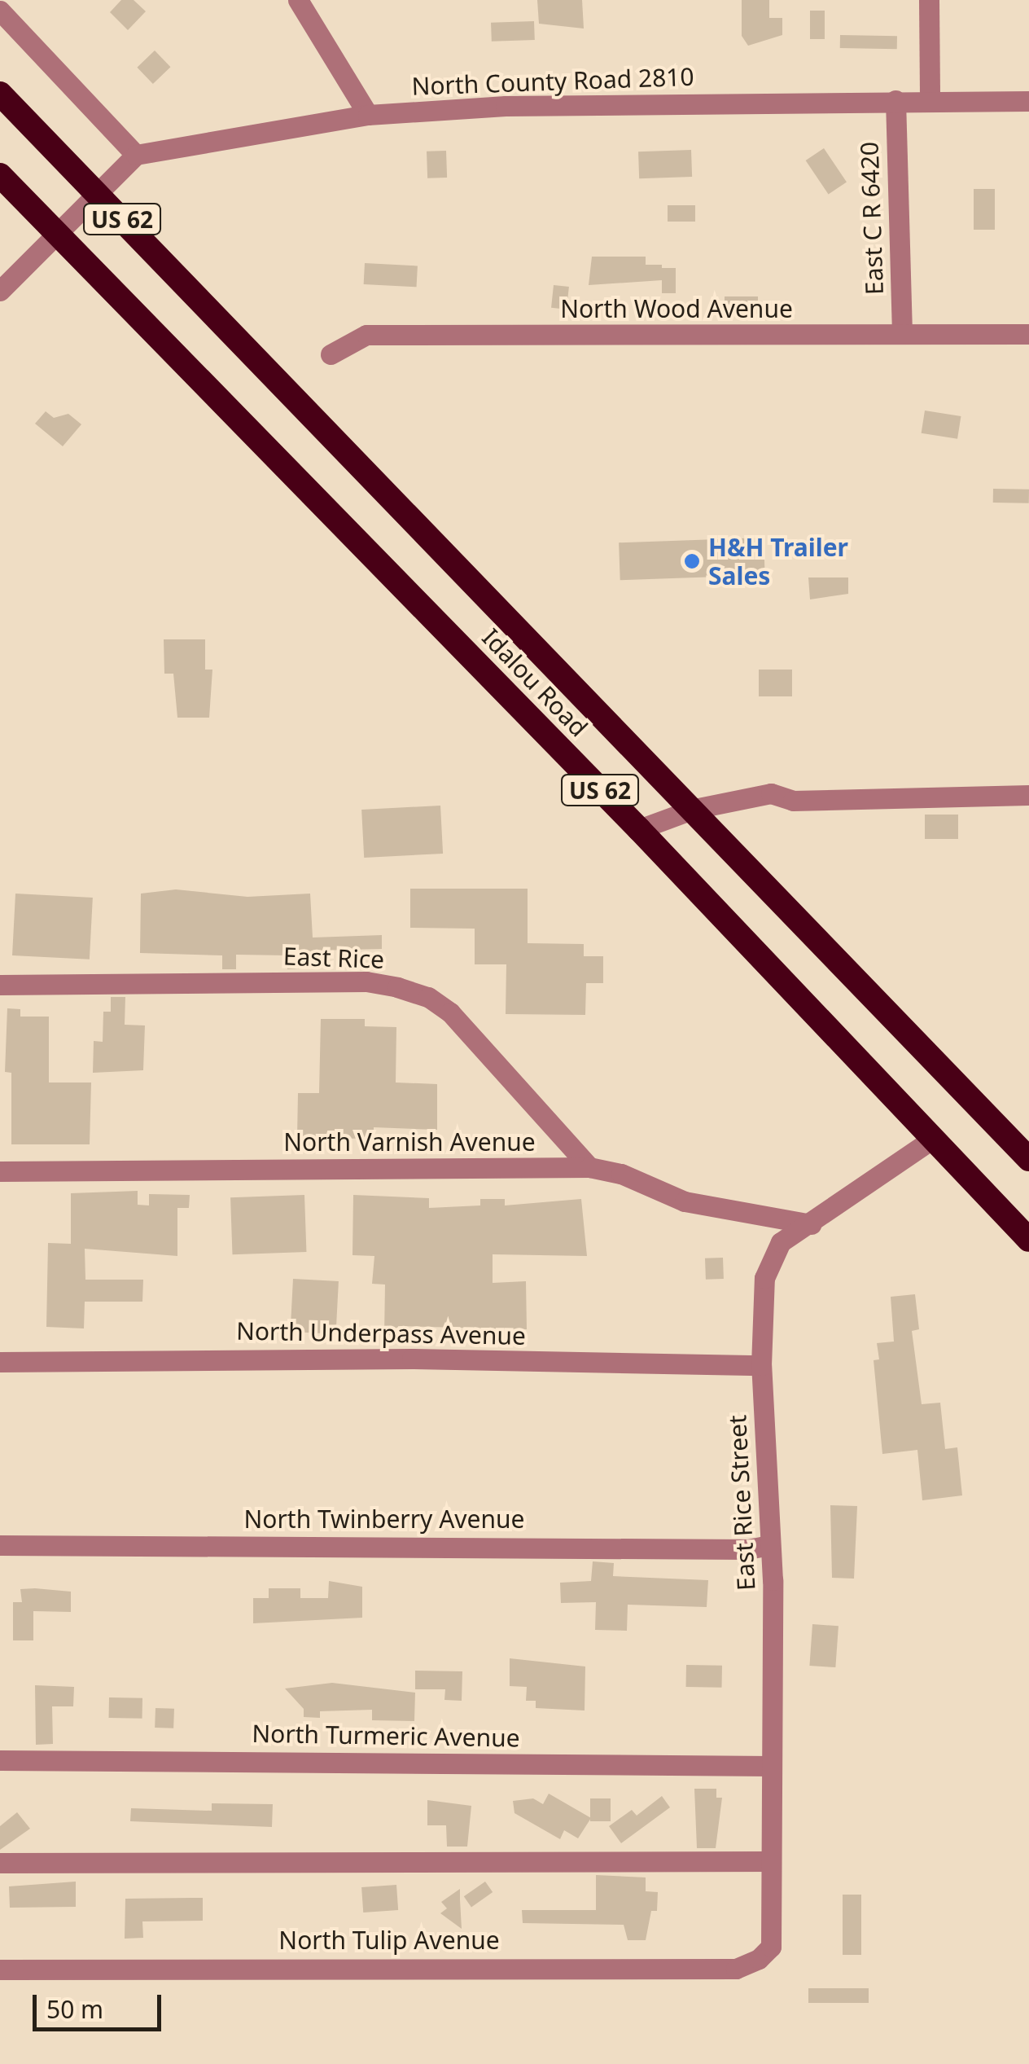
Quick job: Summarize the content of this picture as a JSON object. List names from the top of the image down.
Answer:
{
  "streets": {
    "highway": ["US 62", "Idalou Road"],
    "street": [
      "North County Road 2810",
      "East C R 6420",
      "North Wood Avenue",
      "East Rice",
      "North Varnish Avenue",
      "North Underpass Avenue",
      "East Rice Street",
      "North Twinberry Avenue",
      "North Turmeric Avenue",
      "North Tulip Avenue"
    ]
  },
  "crossings": [
    ["North County Road 2810", "East C R 6420"],
    ["East C R 6420", "North Wood Avenue"],
    ["US 62", "Idalou Road"],
    ["Idalou Road", "East Rice Street"],
    ["East Rice", "North Varnish Avenue"],
    ["North Varnish Avenue", "East Rice Street"],
    ["North Underpass Avenue", "East Rice Street"],
    ["East Rice Street", "North Twinberry Avenue"],
    ["East Rice Street", "North Turmeric Avenue"],
    ["East Rice Street", "North Tulip Avenue"]
  ],
  "places": ["H&H Trailer Sales"],
  "scale_bar": "50 m"
}
